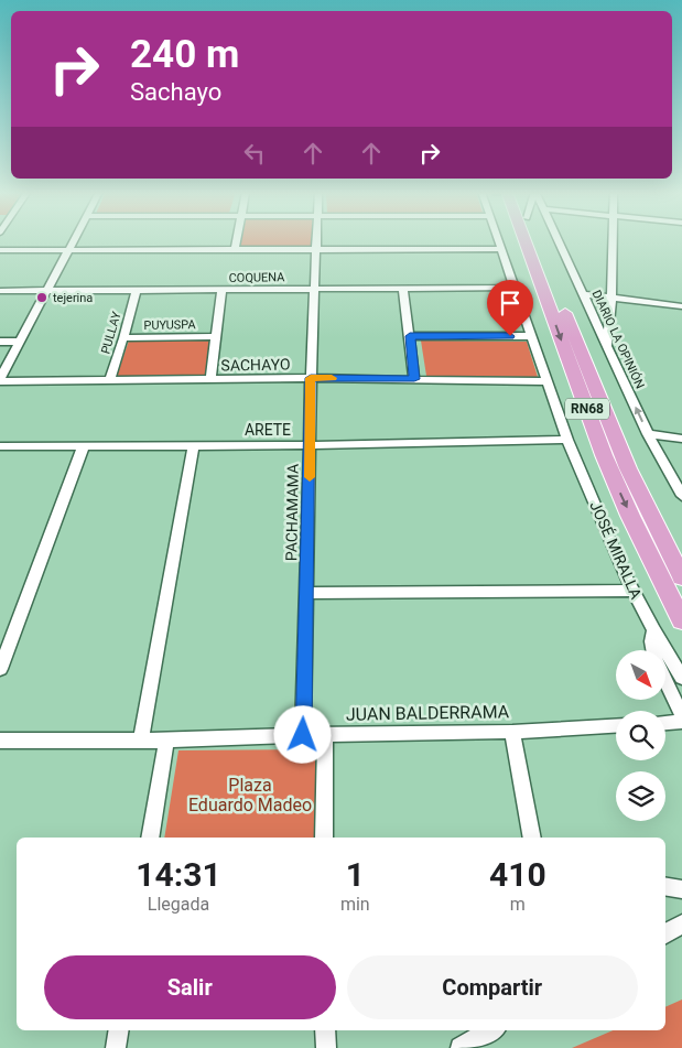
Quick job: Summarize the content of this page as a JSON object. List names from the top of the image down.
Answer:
{
  "streets": {
    "main road": ["RN68"],
    "street": [
      "COQUENA",
      "PUYUSPA",
      "PULLAY",
      "DIARIO LA OPINIÓN",
      "SACHAYO",
      "ARETE",
      "PACHAMAMA",
      "JOSÉ MIRALLA",
      "JUAN BALDERRAMA"
    ]
  },
  "crossings": [
    ["COQUENA", "PULLAY"],
    ["COQUENA", "PACHAMAMA"],
    ["COQUENA", "JOSÉ MIRALLA"],
    ["PUYUSPA", "PULLAY"],
    ["PULLAY", "SACHAYO"],
    ["SACHAYO", "PACHAMAMA"],
    ["SACHAYO", "JOSÉ MIRALLA"],
    ["ARETE", "PACHAMAMA"],
    ["ARETE", "JOSÉ MIRALLA"],
    ["PACHAMAMA", "JUAN BALDERRAMA"]
  ],
  "parks": ["Plaza Eduardo Madeo"],
  "places": ["tejerina"],
  "north": "bottom right",
  "page": {
    "turn": ["240 m", "Sachayo"],
    "eta": [
      "14:31",
      "Llegada",
      "1",
      "min",
      "410",
      "m"
    ],
    "buttons": ["Salir", "Compartir"]
  }
}
